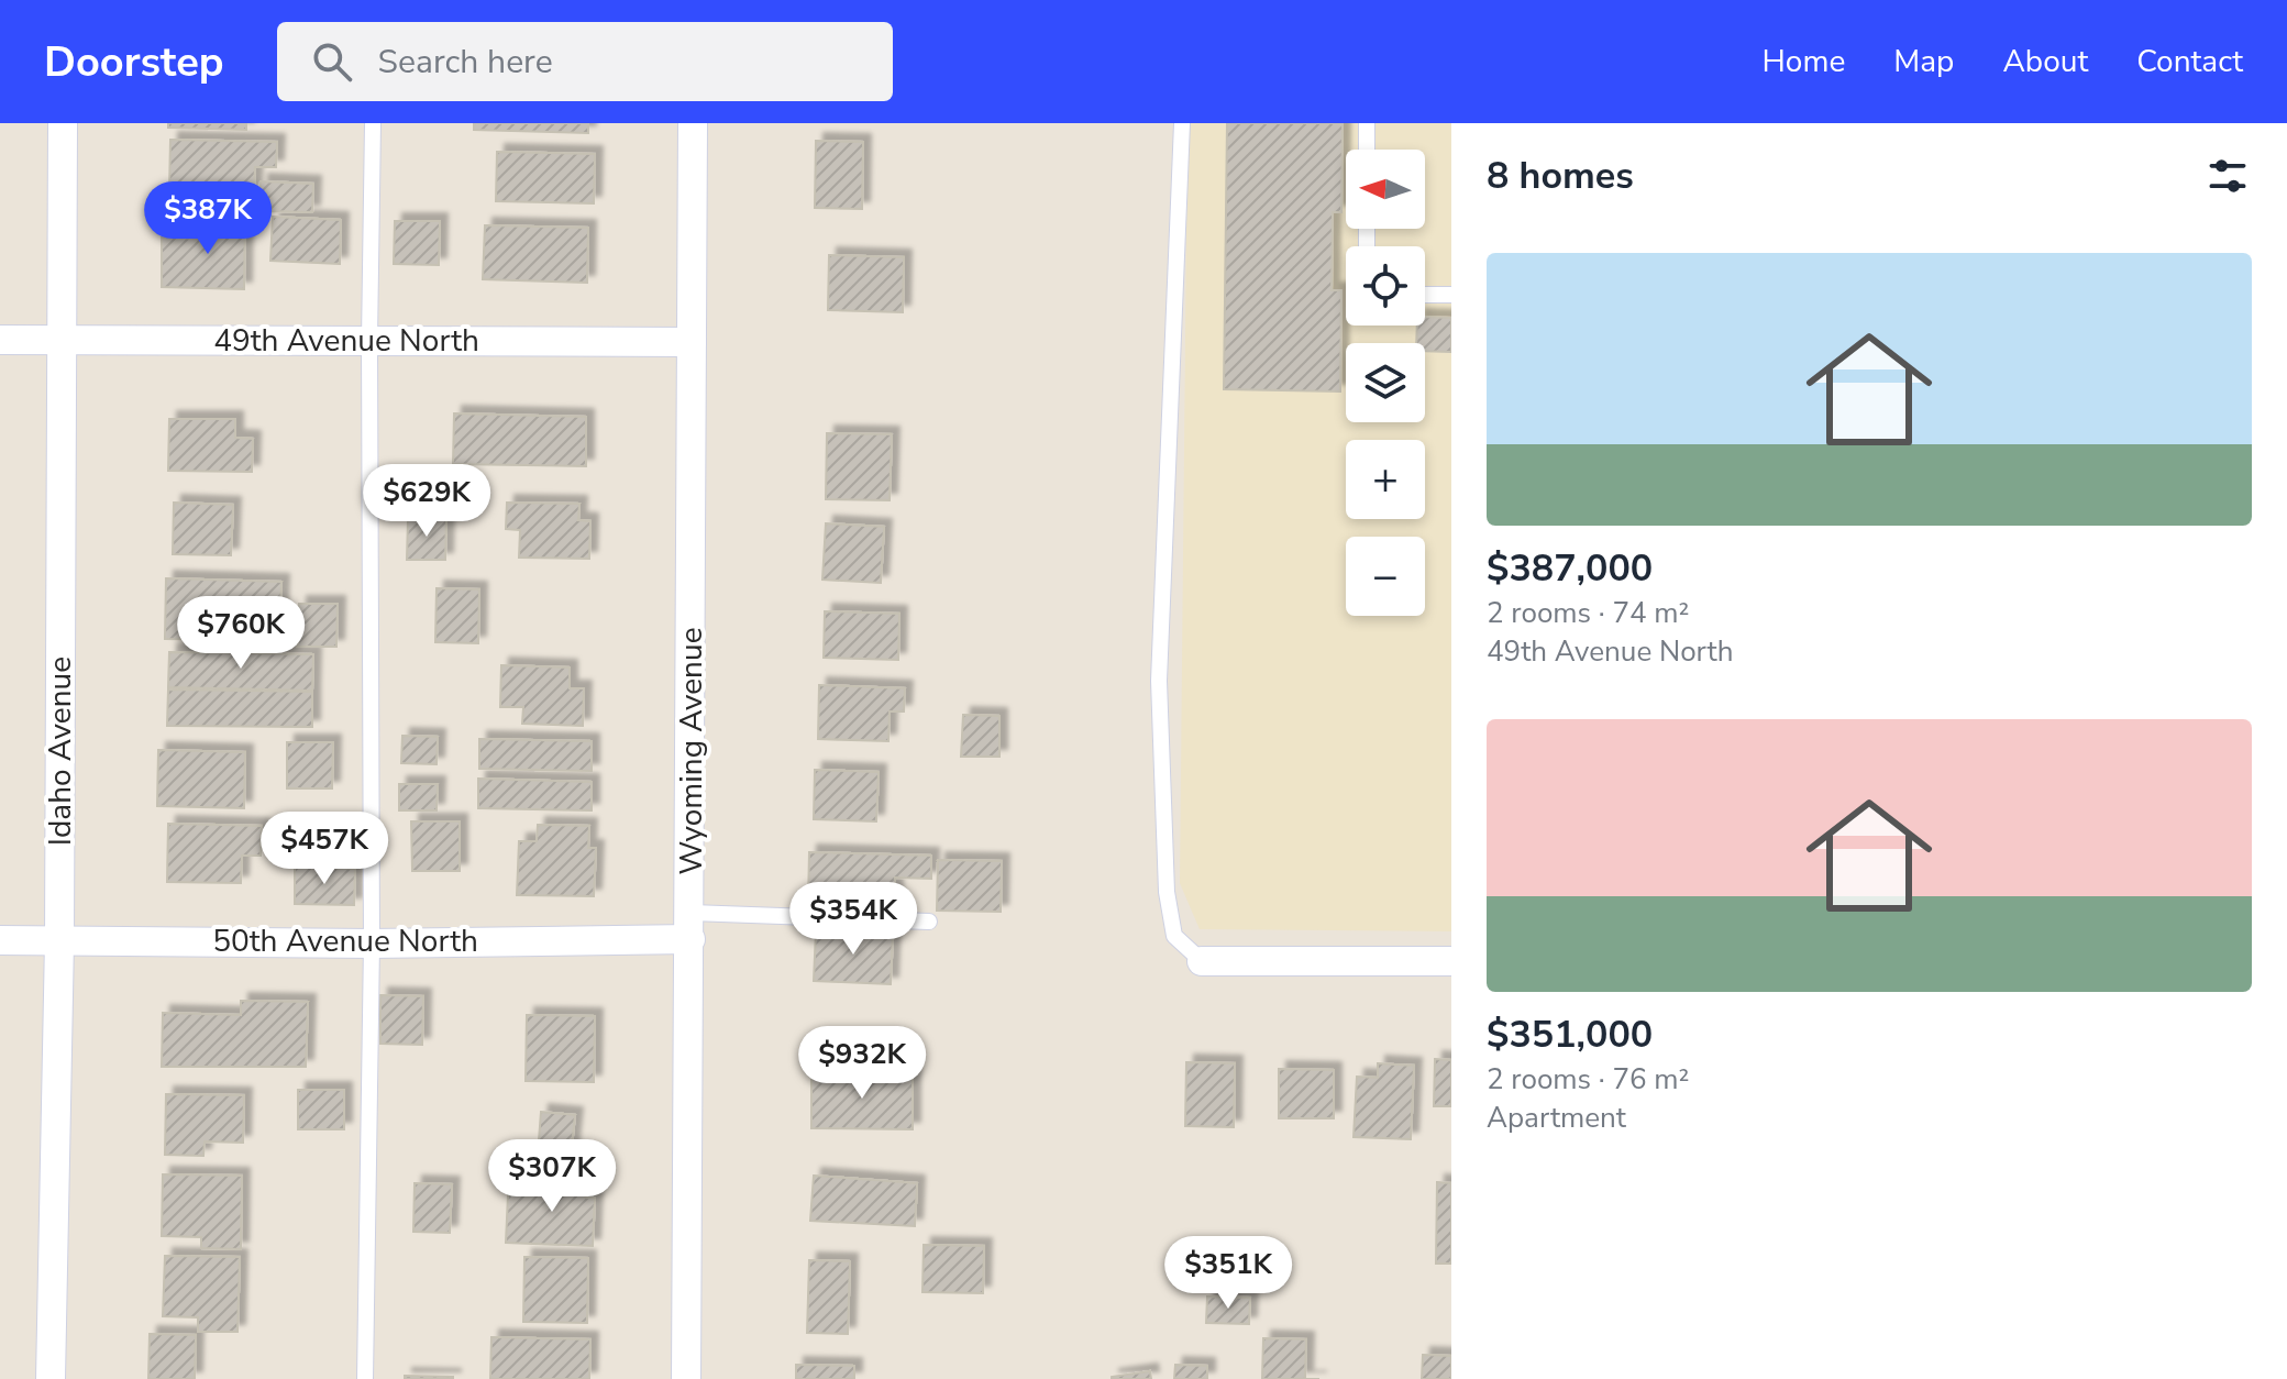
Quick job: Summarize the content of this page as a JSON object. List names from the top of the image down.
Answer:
{
  "streets": {
    "street": [
      "49th Avenue North",
      "Idaho Avenue",
      "Wyoming Avenue",
      "50th Avenue North"
    ]
  },
  "crossings": [
    ["49th Avenue North", "Idaho Avenue"],
    ["49th Avenue North", "Wyoming Avenue"],
    ["Idaho Avenue", "50th Avenue North"],
    ["Wyoming Avenue", "50th Avenue North"]
  ],
  "north": "left",
  "page": {
    "header": "Doorstep",
    "search": "Search here",
    "nav": [
      "Home",
      "Map",
      "About",
      "Contact"
    ],
    "heading": "8 homes",
    "map_buttons": ["+", "−"],
    "price": [
      "$387K",
      "$629K",
      "$760K",
      "$457K",
      "$354K",
      "$932K",
      "$307K",
      "$351K"
    ],
    "list": [
      {
        "name": "$387,000",
        "note": "2 rooms · 74 m² · 49th Avenue North"
      },
      {
        "name": "$351,000",
        "note": "2 rooms · 76 m² · Apartment"
      }
    ]
  }
}
